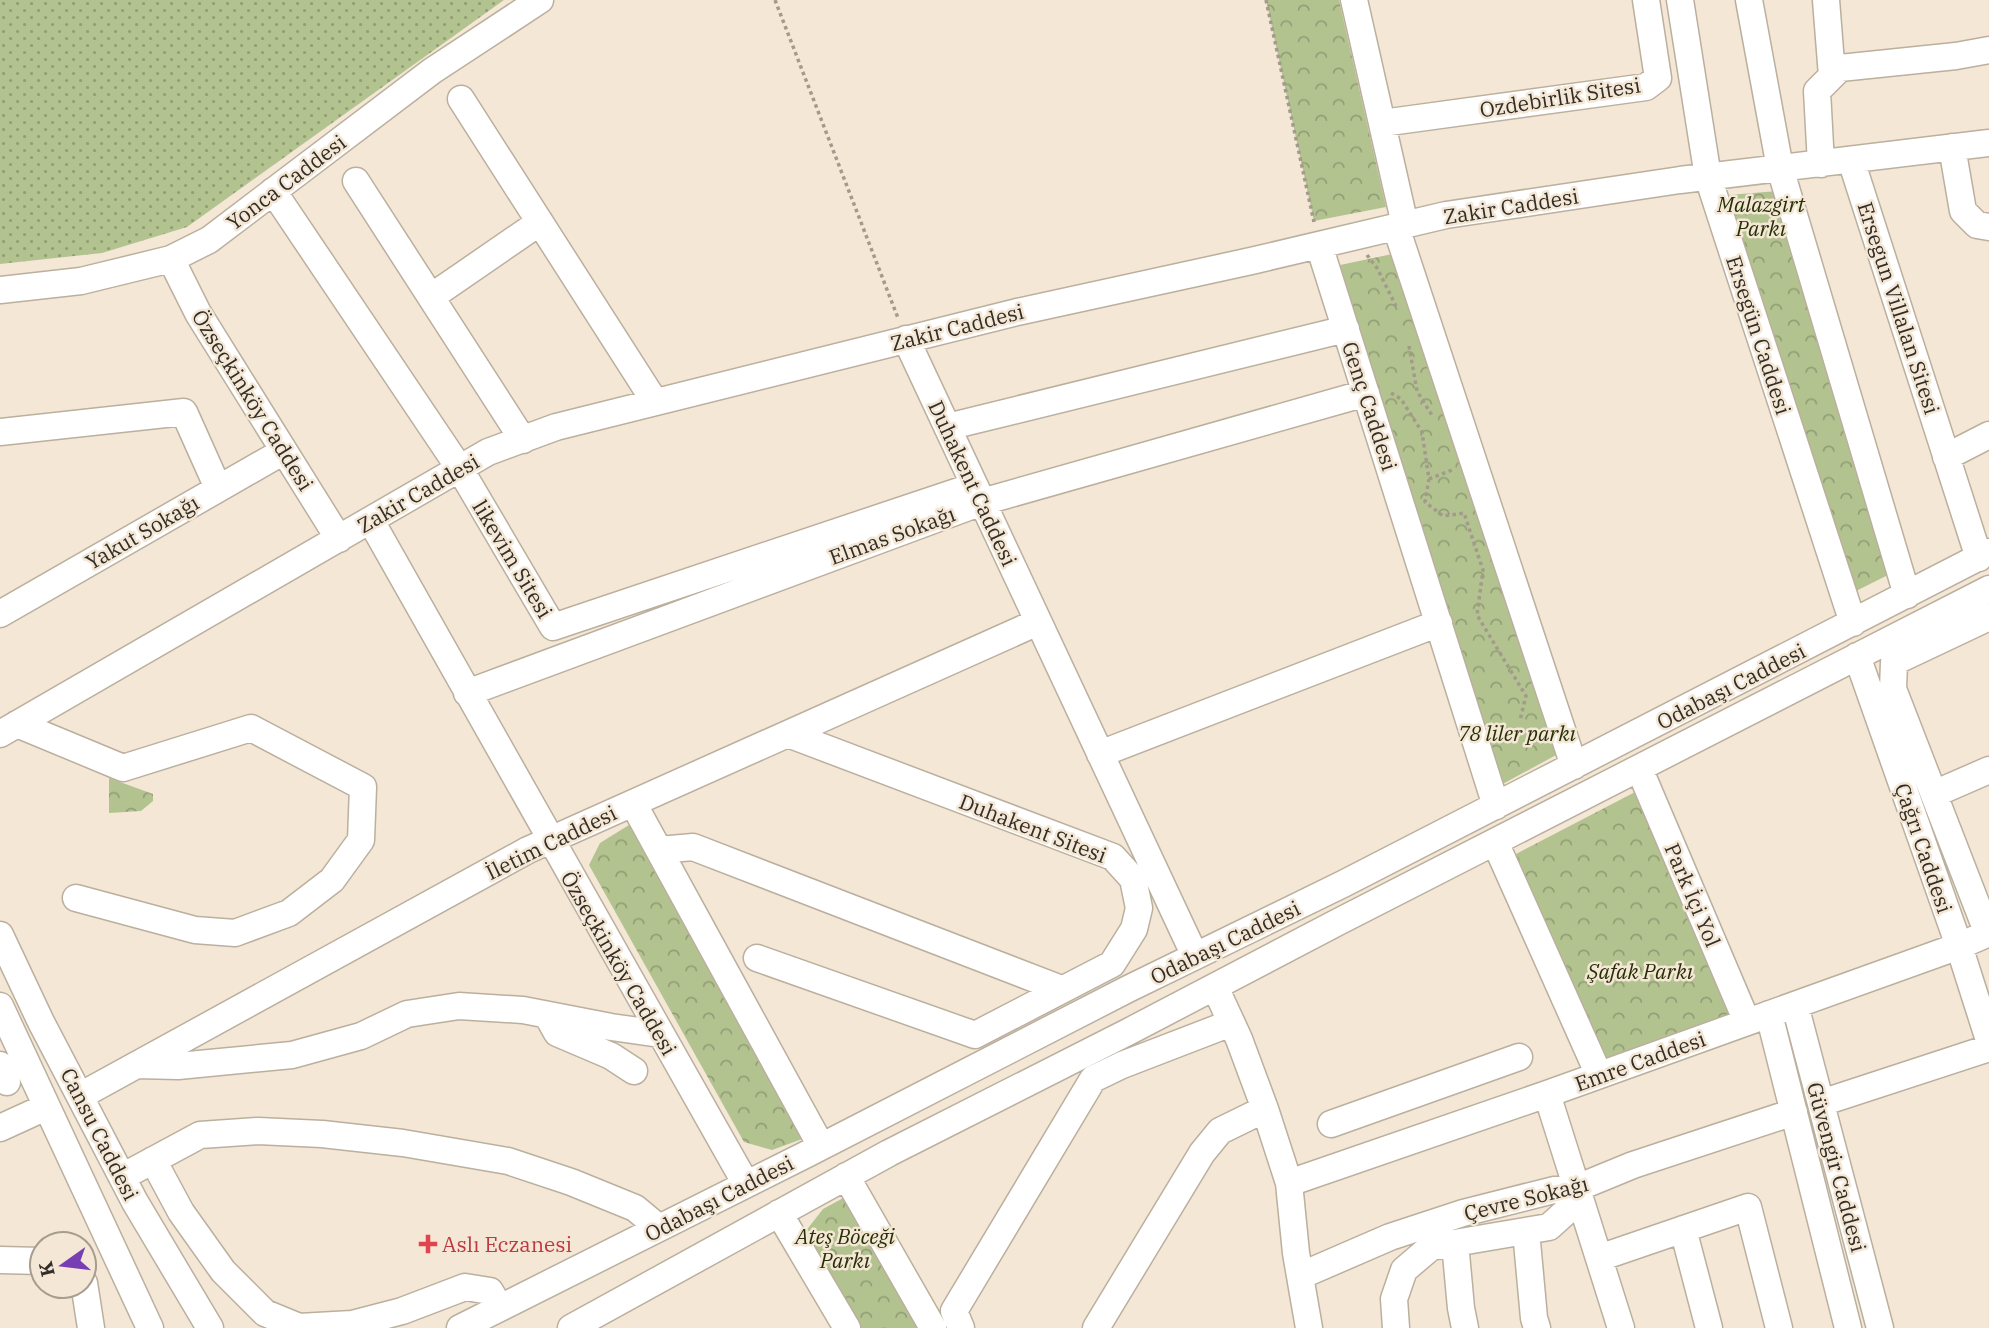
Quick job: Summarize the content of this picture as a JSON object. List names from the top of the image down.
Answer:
{
  "streets": {
    "street": [
      "Ozdebirlik Sitesi",
      "Yonca Caddesi",
      "Zakir Caddesi",
      "Ersegun Villalan Sitesi",
      "Ersegün Caddesi",
      "Özseçkinköy Caddesi",
      "Genç Caddesi",
      "Duhakent Caddesi",
      "Yakut Sokağı",
      "Elmas Sokağı",
      "likevim Sitesi",
      "Odabaşı Caddesi",
      "Duhakent Sitesi",
      "İletim Caddesi",
      "Çağrı Caddesi",
      "Park İçi Yol",
      "Emre Caddesi",
      "Cansu Caddesi",
      "Güvengir Caddesi",
      "Çevre Sokağı"
    ]
  },
  "crossings": [
    ["Yonca Caddesi", "Özseçkinköy Caddesi"],
    ["Yonca Caddesi", "likevim Sitesi"],
    ["Zakir Caddesi", "Ersegun Villalan Sitesi"],
    ["Zakir Caddesi", "Ersegün Caddesi"],
    ["Zakir Caddesi", "Özseçkinköy Caddesi"],
    ["Zakir Caddesi", "Genç Caddesi"],
    ["Zakir Caddesi", "Duhakent Caddesi"],
    ["Zakir Caddesi", "likevim Sitesi"],
    ["Ersegun Villalan Sitesi", "Odabaşı Caddesi"],
    ["Ersegün Caddesi", "Odabaşı Caddesi"],
    ["Özseçkinköy Caddesi", "Yakut Sokağı"],
    ["Özseçkinköy Caddesi", "Elmas Sokağı"],
    ["Özseçkinköy Caddesi", "Odabaşı Caddesi"],
    ["Özseçkinköy Caddesi", "İletim Caddesi"],
    ["Genç Caddesi", "Elmas Sokağı"],
    ["Genç Caddesi", "Odabaşı Caddesi"],
    ["Duhakent Caddesi", "Elmas Sokağı"],
    ["Duhakent Caddesi", "likevim Sitesi"],
    ["Duhakent Caddesi", "Odabaşı Caddesi"],
    ["Duhakent Caddesi", "İletim Caddesi"],
    ["Elmas Sokağı", "likevim Sitesi"],
    ["Odabaşı Caddesi", "Çağrı Caddesi"],
    ["Odabaşı Caddesi", "Park İçi Yol"],
    ["Duhakent Sitesi", "İletim Caddesi"],
    ["İletim Caddesi", "Cansu Caddesi"],
    ["Çağrı Caddesi", "Emre Caddesi"],
    ["Park İçi Yol", "Emre Caddesi"],
    ["Park İçi Yol", "Güvengir Caddesi"],
    ["Emre Caddesi", "Güvengir Caddesi"],
    ["Güvengir Caddesi", "Çevre Sokağı"]
  ],
  "parks": [
    "Malazgirt Parkı",
    "78 liler parkı",
    "Şafak Parkı",
    "Ateş Böceği Parkı"
  ],
  "places": {
    "health": ["Aslı Eczanesi"]
  },
  "north": "left"
}
